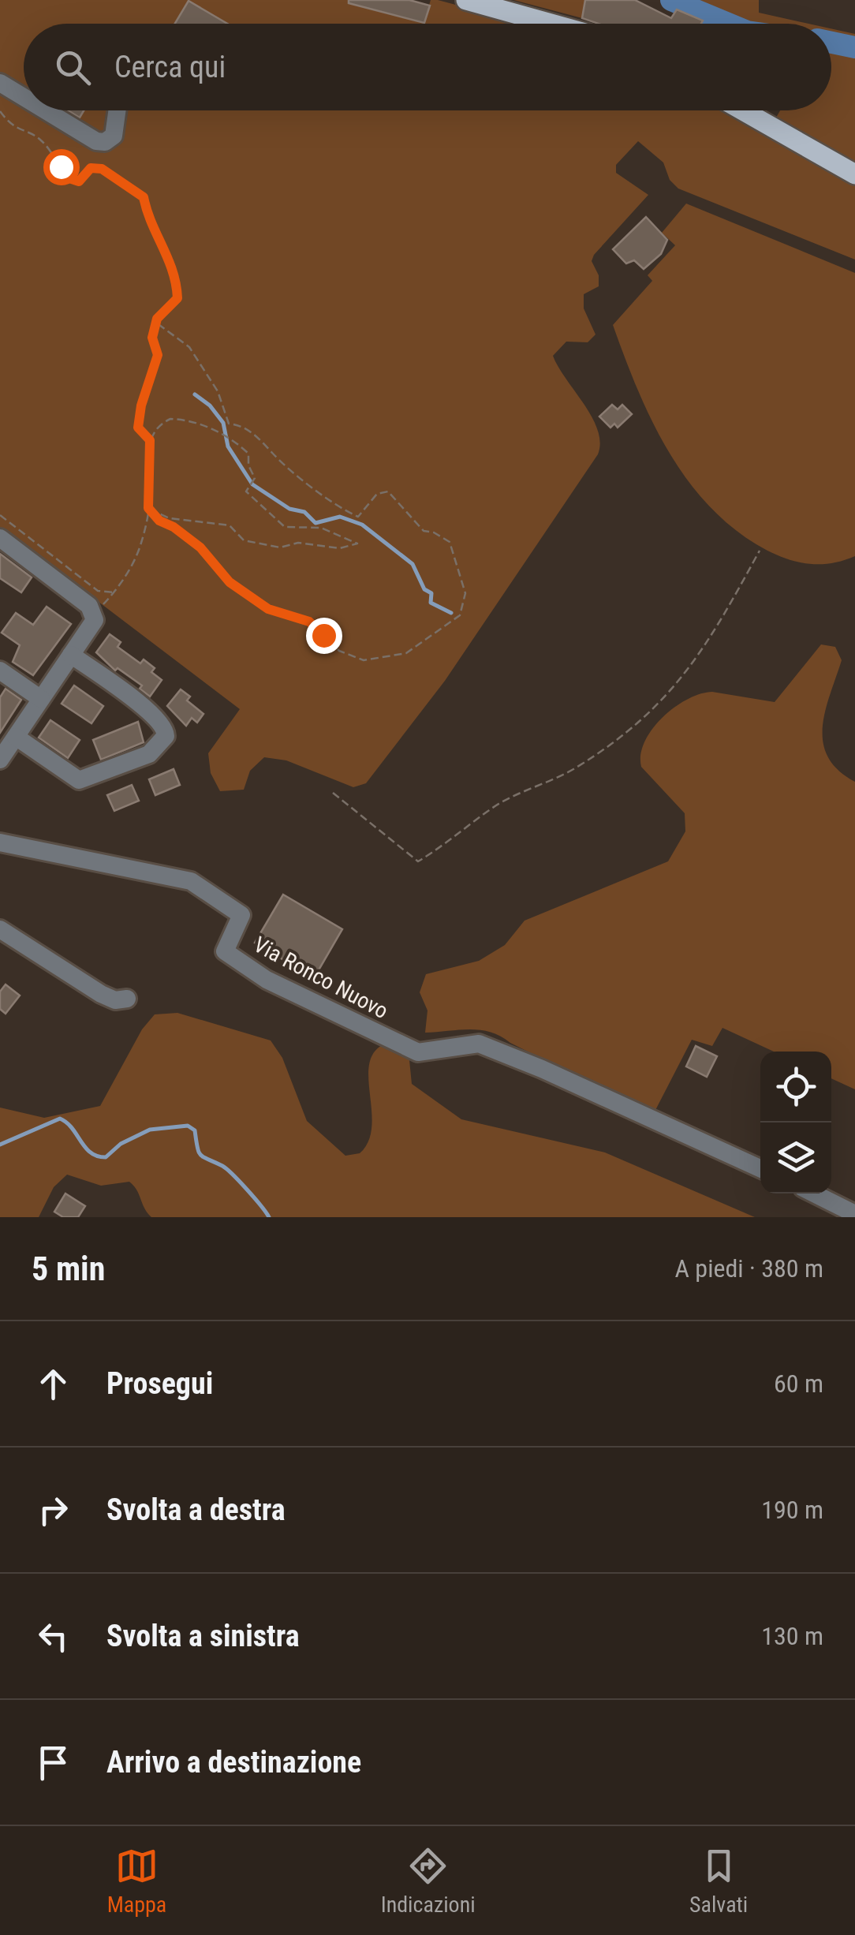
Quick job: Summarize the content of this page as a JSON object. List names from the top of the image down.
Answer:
{
  "streets": {
    "street": ["Via Ronco Nuovo"]
  },
  "page": {
    "search": "Cerca qui",
    "heading": ["5 min", "A piedi · 380 m"],
    "list": [
      ["Prosegui", "60 m"],
      ["Svolta a destra", "190 m"],
      ["Svolta a sinistra", "130 m"],
      "Arrivo a destinazione"
    ],
    "nav": ["Mappa", "Indicazioni", "Salvati"]
  }
}
